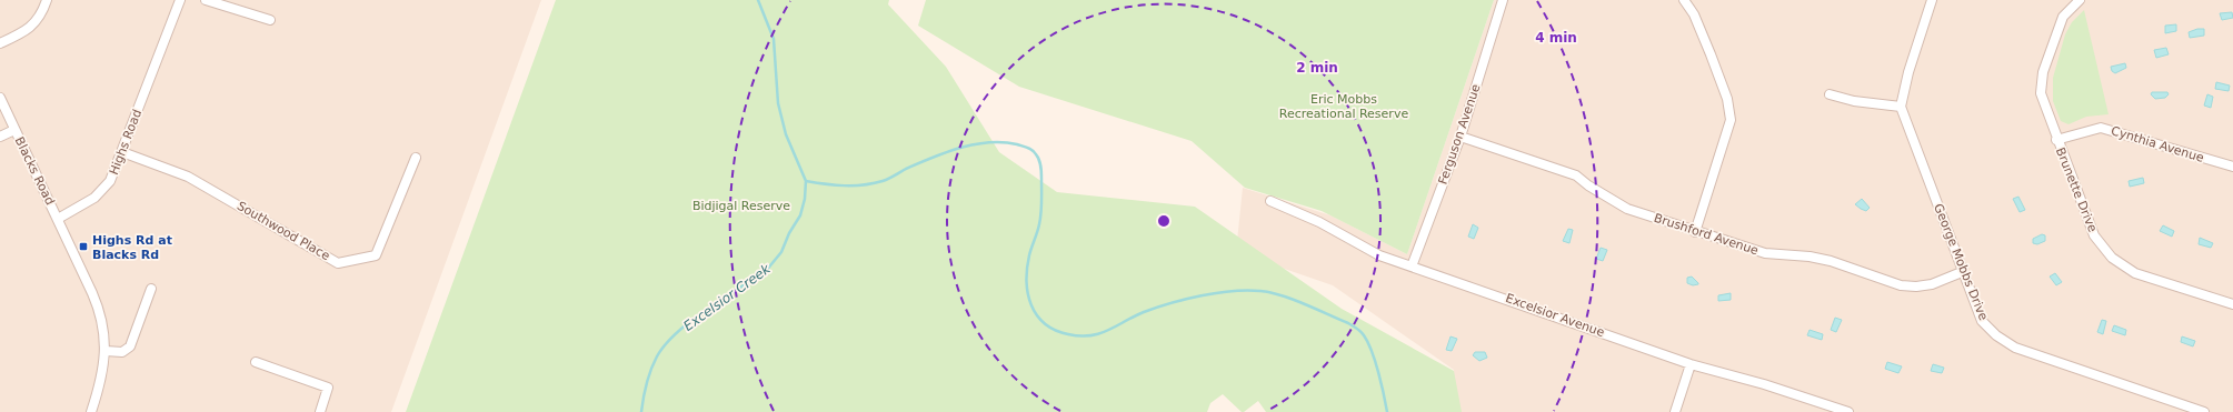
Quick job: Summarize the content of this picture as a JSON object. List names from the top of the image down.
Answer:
{
  "streets": {
    "street": [
      "Ferguson Avenue",
      "Highs Road",
      "Cynthia Avenue",
      "Blacks Road",
      "Brunette Drive",
      "Southwood Place",
      "Brushford Avenue",
      "George Mobbs Drive",
      "Excelsior Avenue"
    ]
  },
  "crossings": [
    ["Ferguson Avenue", "Brushford Avenue"],
    ["Ferguson Avenue", "Excelsior Avenue"],
    ["Highs Road", "Blacks Road"],
    ["Highs Road", "Southwood Place"],
    ["Cynthia Avenue", "Brunette Drive"],
    ["Brushford Avenue", "George Mobbs Drive"]
  ],
  "water": ["Excelsior Creek"],
  "parks": ["Eric Mobbs Recreational Reserve", "Bidjigal Reserve"],
  "places": {
    "transit": ["Highs Rd at Blacks Rd"]
  },
  "rings": ["4 min", "2 min"]
}
